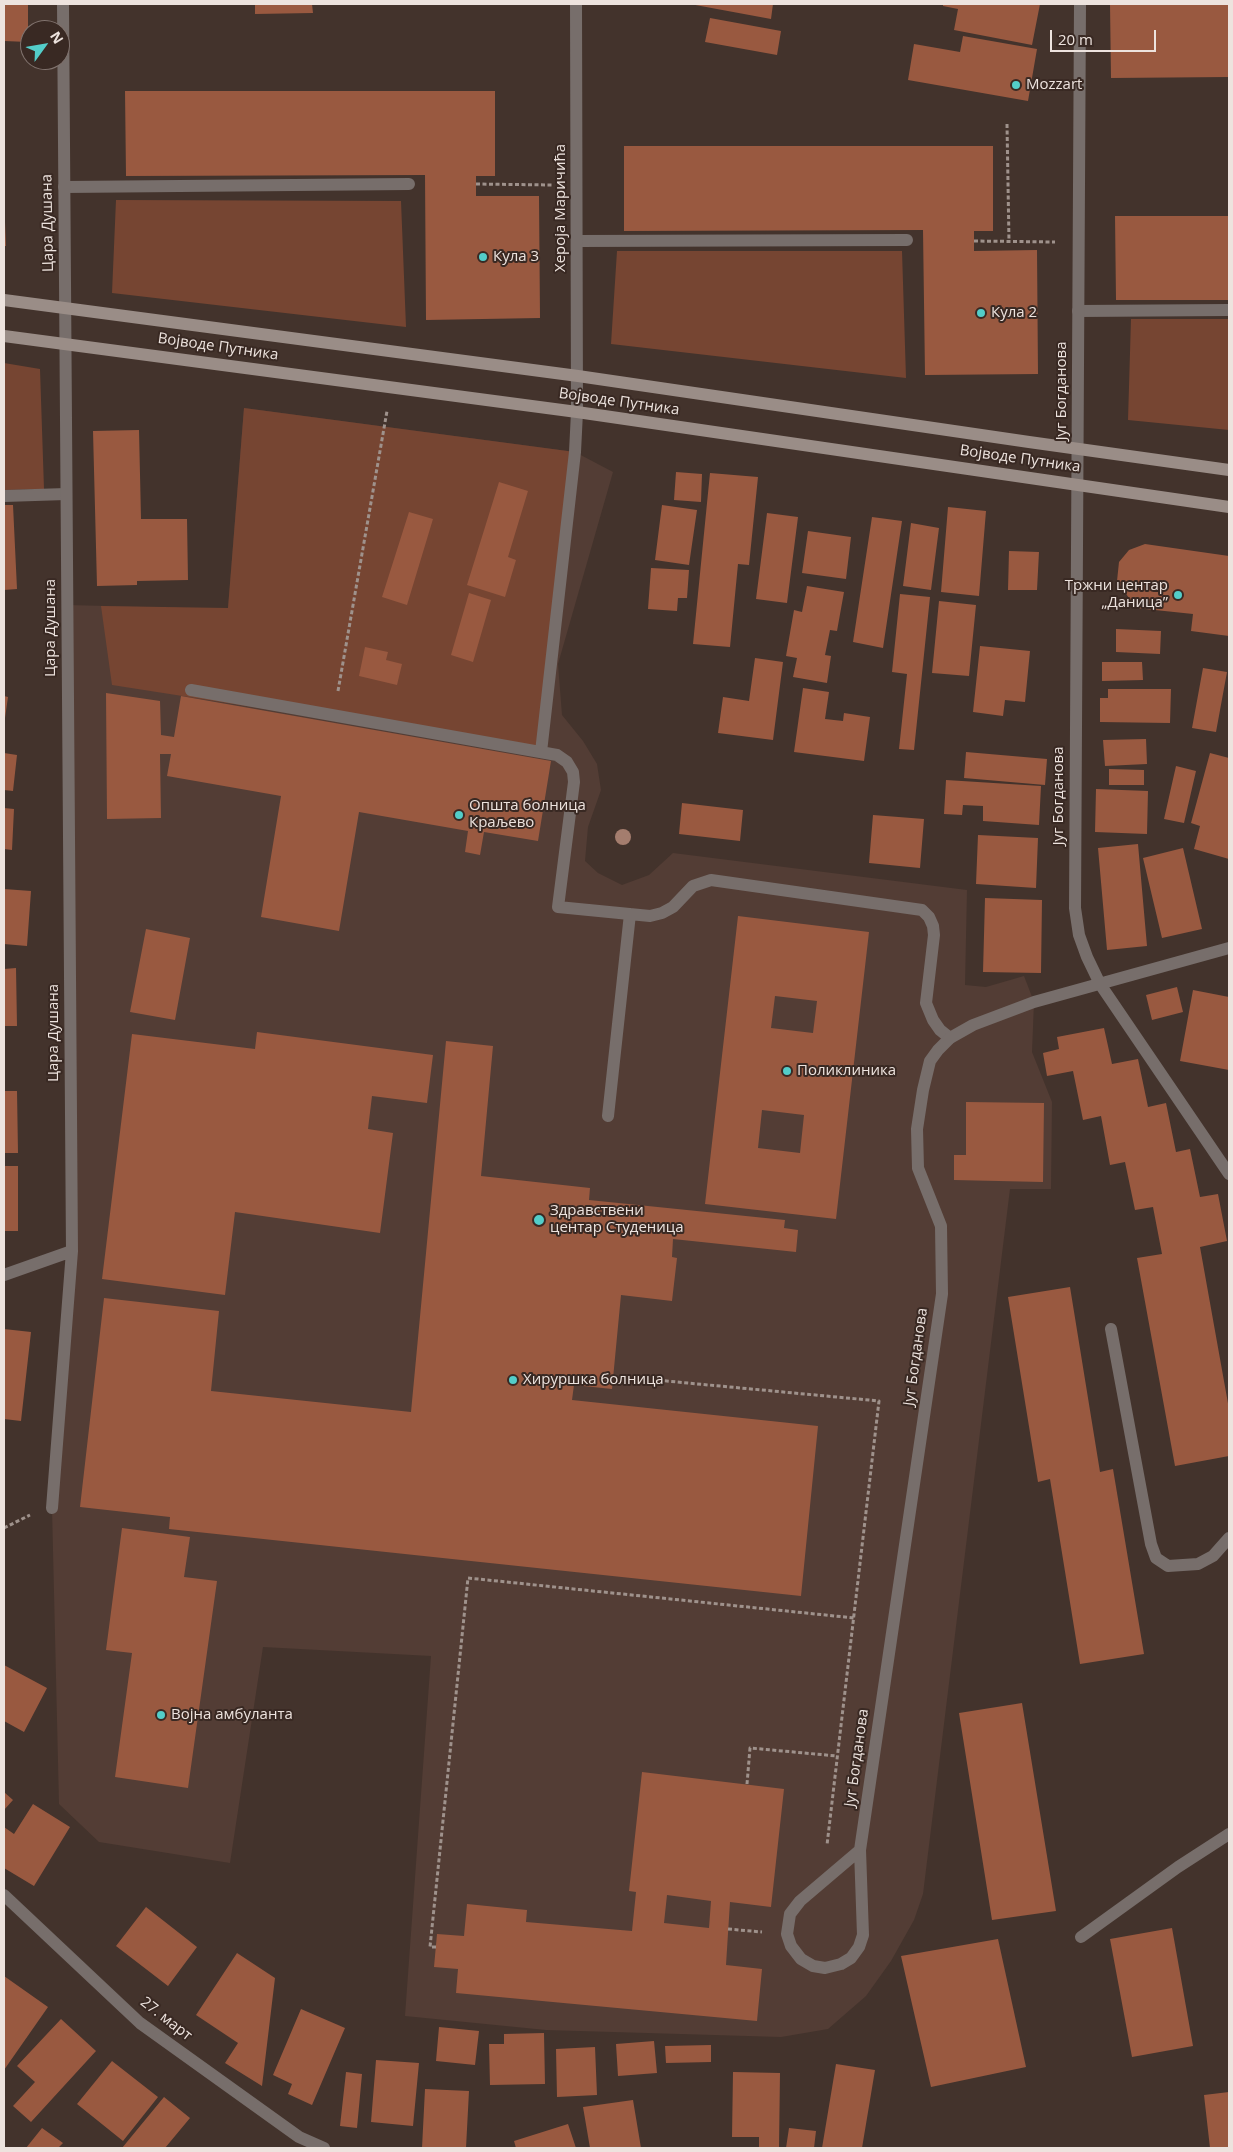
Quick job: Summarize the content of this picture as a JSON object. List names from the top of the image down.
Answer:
{
  "streets": {
    "main road": ["Војводе Путника"],
    "street": [
      "Хероја Маричића",
      "Цара Душана",
      "Југ Богданова",
      "27. март"
    ]
  },
  "crossings": [
    ["Хероја Маричића", "Војводе Путника"],
    ["Цара Душана", "Војводе Путника"],
    ["Војводе Путника", "Југ Богданова"]
  ],
  "places": [
    "Mozzart",
    "Кула 3",
    "Кула 2",
    "Тржни центар „Даница”",
    "Општа болница Краљево",
    "Поликлиника",
    "Здравствени центар Студеница",
    "Хируршка болница",
    "Војна амбуланта"
  ],
  "scale_bar": "20 m",
  "north": "top right"
}
